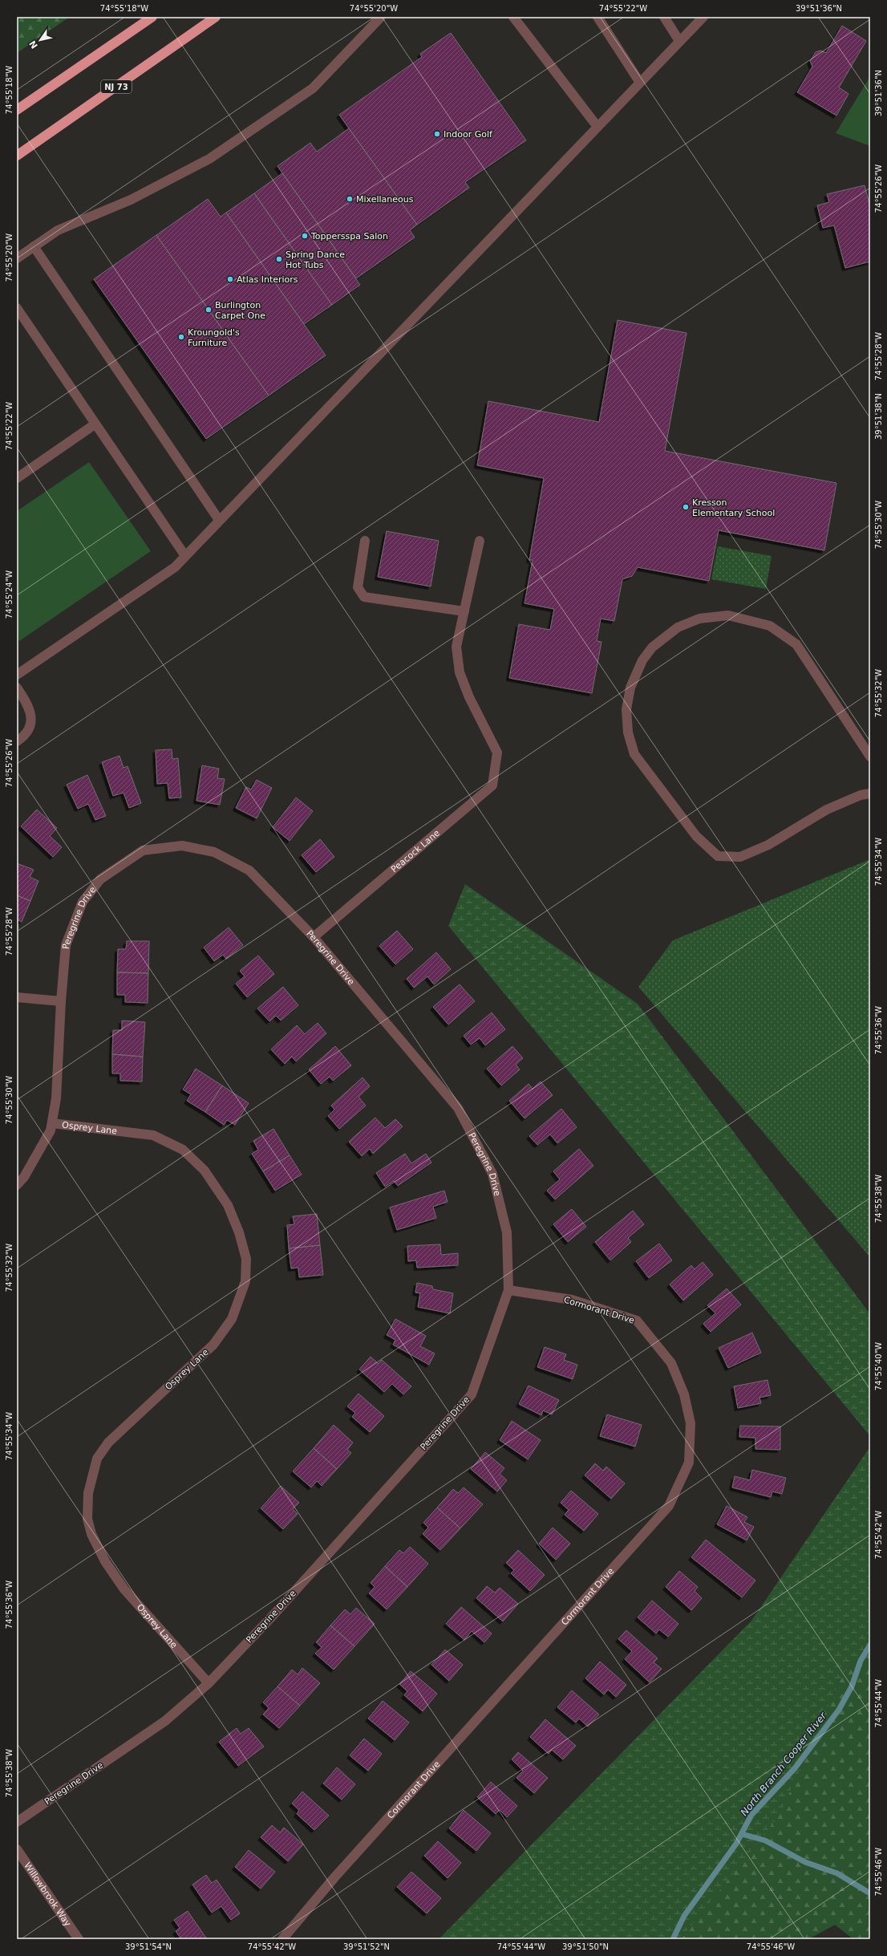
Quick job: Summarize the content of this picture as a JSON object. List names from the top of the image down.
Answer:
{
  "streets": {
    "highway": ["NJ 73"],
    "street": [
      "Peacock Lane",
      "Peregrine Drive",
      "Osprey Lane",
      "Cormorant Drive",
      "Willowbrook Way"
    ]
  },
  "crossings": [
    ["Peacock Lane", "Peregrine Drive"],
    ["Peregrine Drive", "Osprey Lane"],
    ["Peregrine Drive", "Cormorant Drive"]
  ],
  "water": ["North Branch Cooper River"],
  "places": [
    "Indoor Golf",
    "Mixellaneous",
    "Toppersspa Salon",
    "Spring Dance Hot Tubs",
    "Atlas Interiors",
    "Burlington Carpet One",
    "Kroungold's Furniture",
    "Kresson Elementary School"
  ],
  "north": "bottom left",
  "coordinates": [
    "74°55'18\"W",
    "74°55'20\"W",
    "74°55'22\"W",
    "39°51'36\"N",
    "74°55'26\"W",
    "74°55'28\"W",
    "39°51'38\"N",
    "74°55'30\"W",
    "74°55'24\"W",
    "74°55'32\"W",
    "74°55'34\"W",
    "74°55'36\"W",
    "74°55'38\"W",
    "74°55'40\"W",
    "74°55'42\"W",
    "74°55'44\"W",
    "74°55'46\"W",
    "39°51'54\"N",
    "39°51'52\"N",
    "39°51'50\"N"
  ]
}
